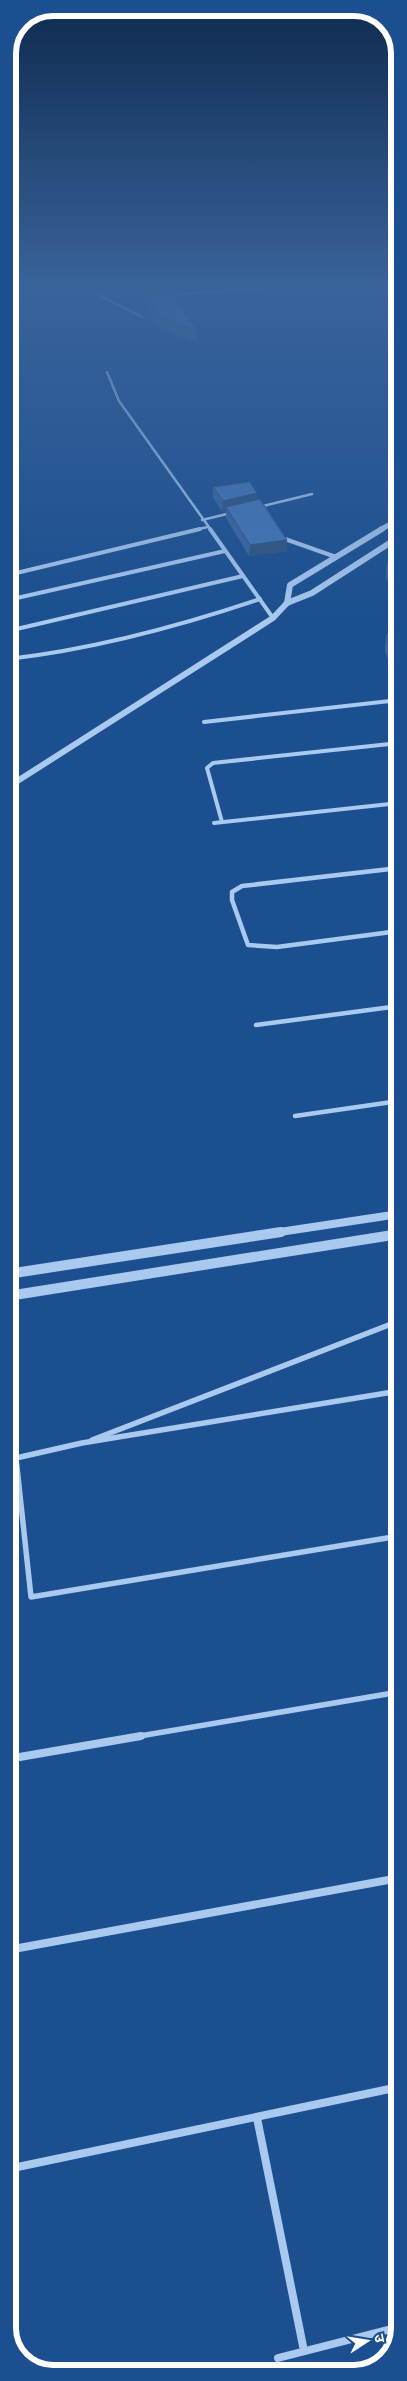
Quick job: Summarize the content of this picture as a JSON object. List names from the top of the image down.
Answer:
{
  "north": "right"
}
